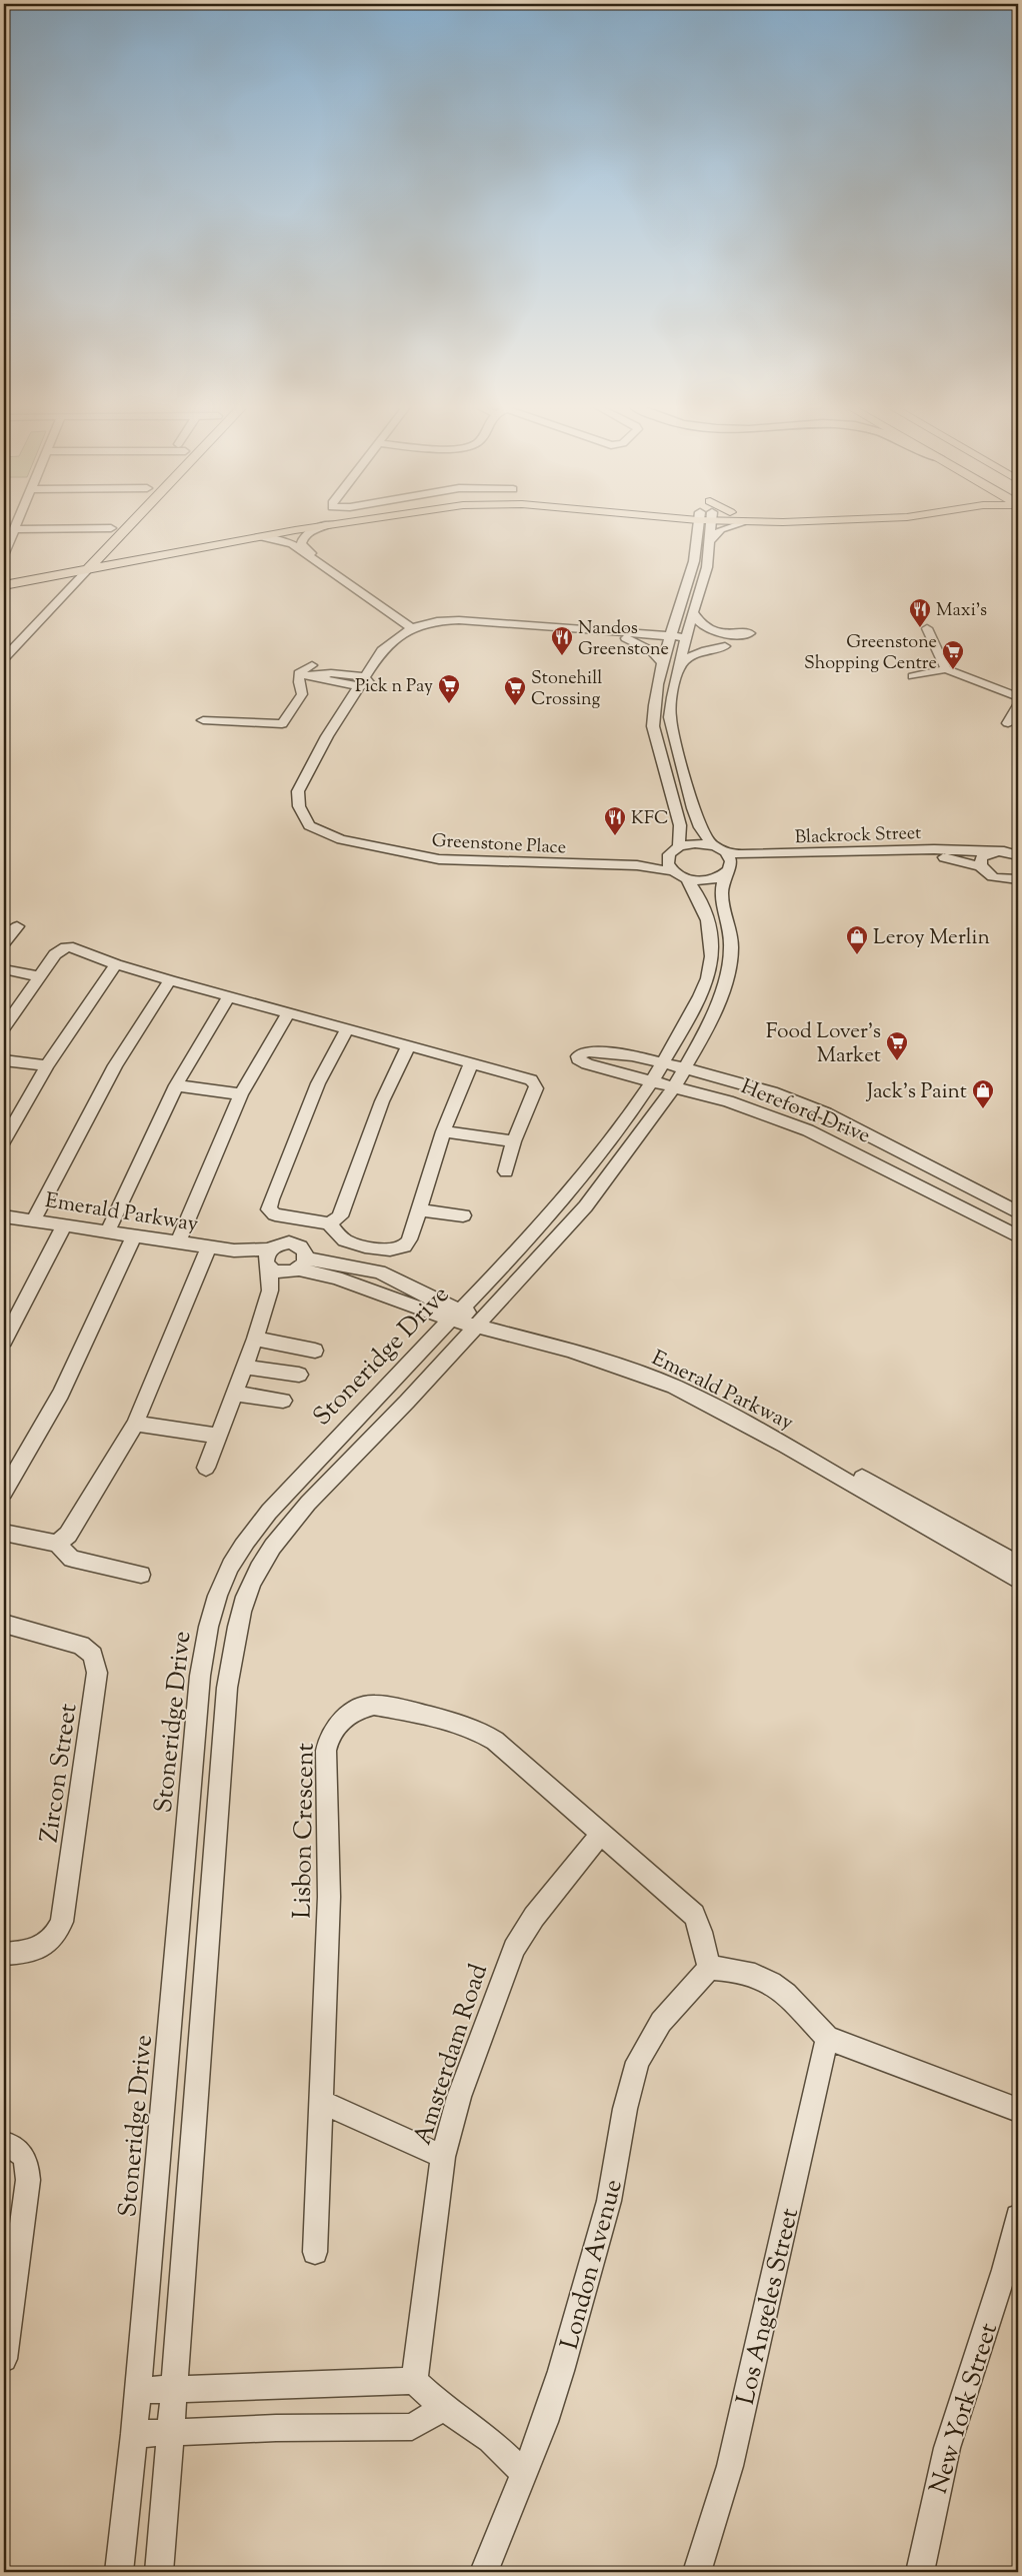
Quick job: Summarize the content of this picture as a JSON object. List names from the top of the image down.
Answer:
{
  "streets": {
    "street": [
      "Blackrock Street",
      "Greenstone Place",
      "Hereford Drive",
      "Emerald Parkway",
      "Stoneridge Drive",
      "Zircon Street",
      "Lisbon Crescent",
      "Amsterdam Road",
      "London Avenue",
      "Los Angeles Street",
      "New York Street"
    ]
  },
  "crossings": [
    ["Blackrock Street", "Greenstone Place"],
    ["Blackrock Street", "Stoneridge Drive"],
    ["Greenstone Place", "Stoneridge Drive"],
    ["Hereford Drive", "Stoneridge Drive"],
    ["Emerald Parkway", "Stoneridge Drive"],
    ["Lisbon Crescent", "Amsterdam Road"],
    ["Lisbon Crescent", "London Avenue"]
  ],
  "places": {
    "restaurant": ["Maxi's", "Nandos Greenstone", "KFC"],
    "supermarket": [
      "Greenstone Shopping Centre",
      "Pick n Pay",
      "Stonehill Crossing",
      "Food Lover's Market"
    ],
    "shop": ["Leroy Merlin", "Jack's Paint"]
  }
}
